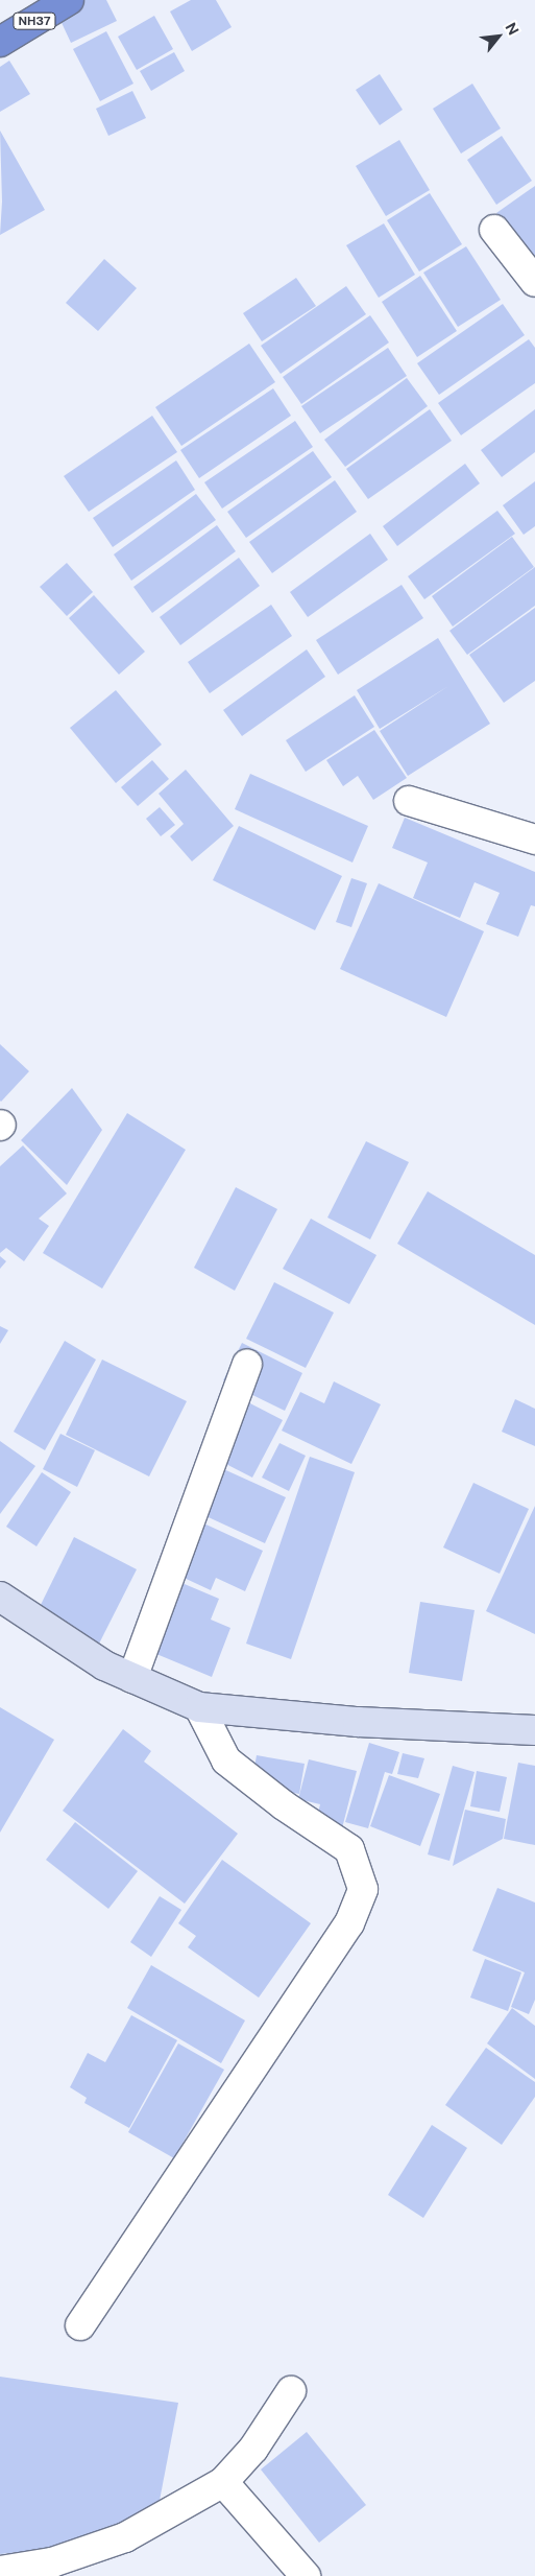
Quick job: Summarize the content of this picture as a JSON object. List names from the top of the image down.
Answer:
{
  "streets": {
    "highway": ["NH37"]
  },
  "north": "top right"
}
